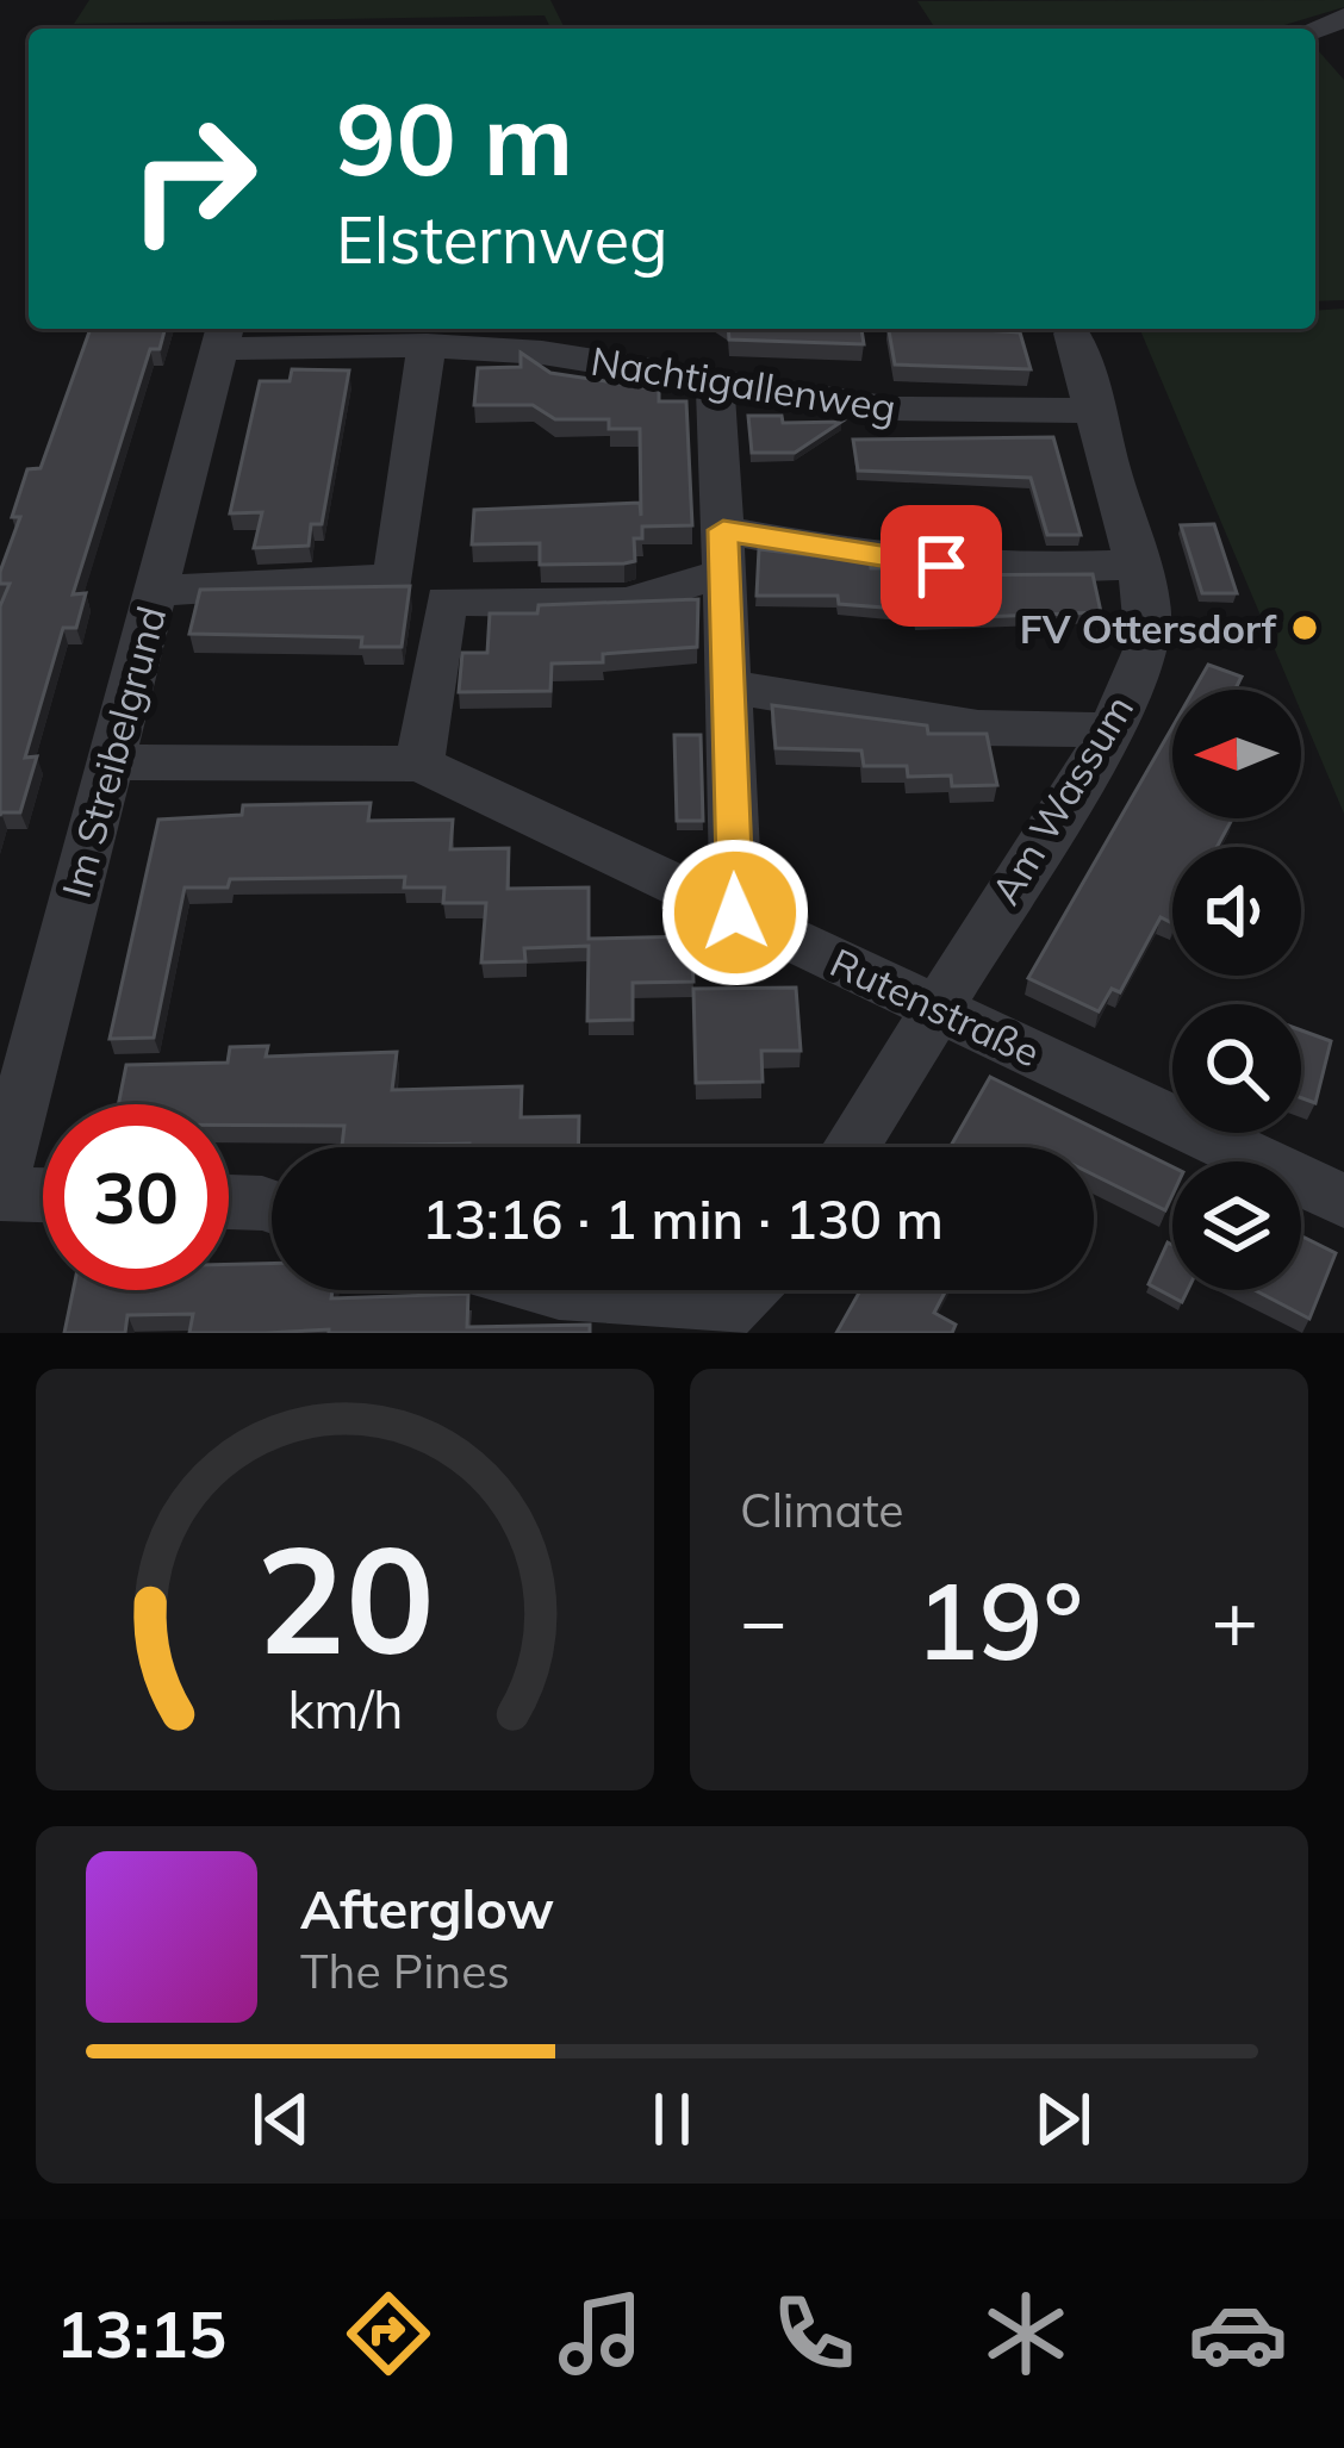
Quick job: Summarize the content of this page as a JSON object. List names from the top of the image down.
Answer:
{
  "streets": {
    "street": [
      "Nachtigallenweg",
      "Im Streibelgrund",
      "Am Wassum",
      "Rutenstraße"
    ]
  },
  "crossings": [
    ["Nachtigallenweg", "Im Streibelgrund"],
    ["Nachtigallenweg", "Am Wassum"],
    ["Im Streibelgrund", "Rutenstraße"],
    ["Am Wassum", "Rutenstraße"]
  ],
  "places": ["FV Ottersdorf"],
  "north": "left",
  "page": {
    "turn": ["90 m", "Elsternweg"],
    "limit": "30",
    "trip": "13:16 · 1 min · 130 m",
    "tile": "Climate",
    "heat": ["−", "19°", "+"],
    "song": ["Afterglow", "The Pines"],
    "tabs": "13:15",
    "gauge": ["20", "km/h"]
  }
}
